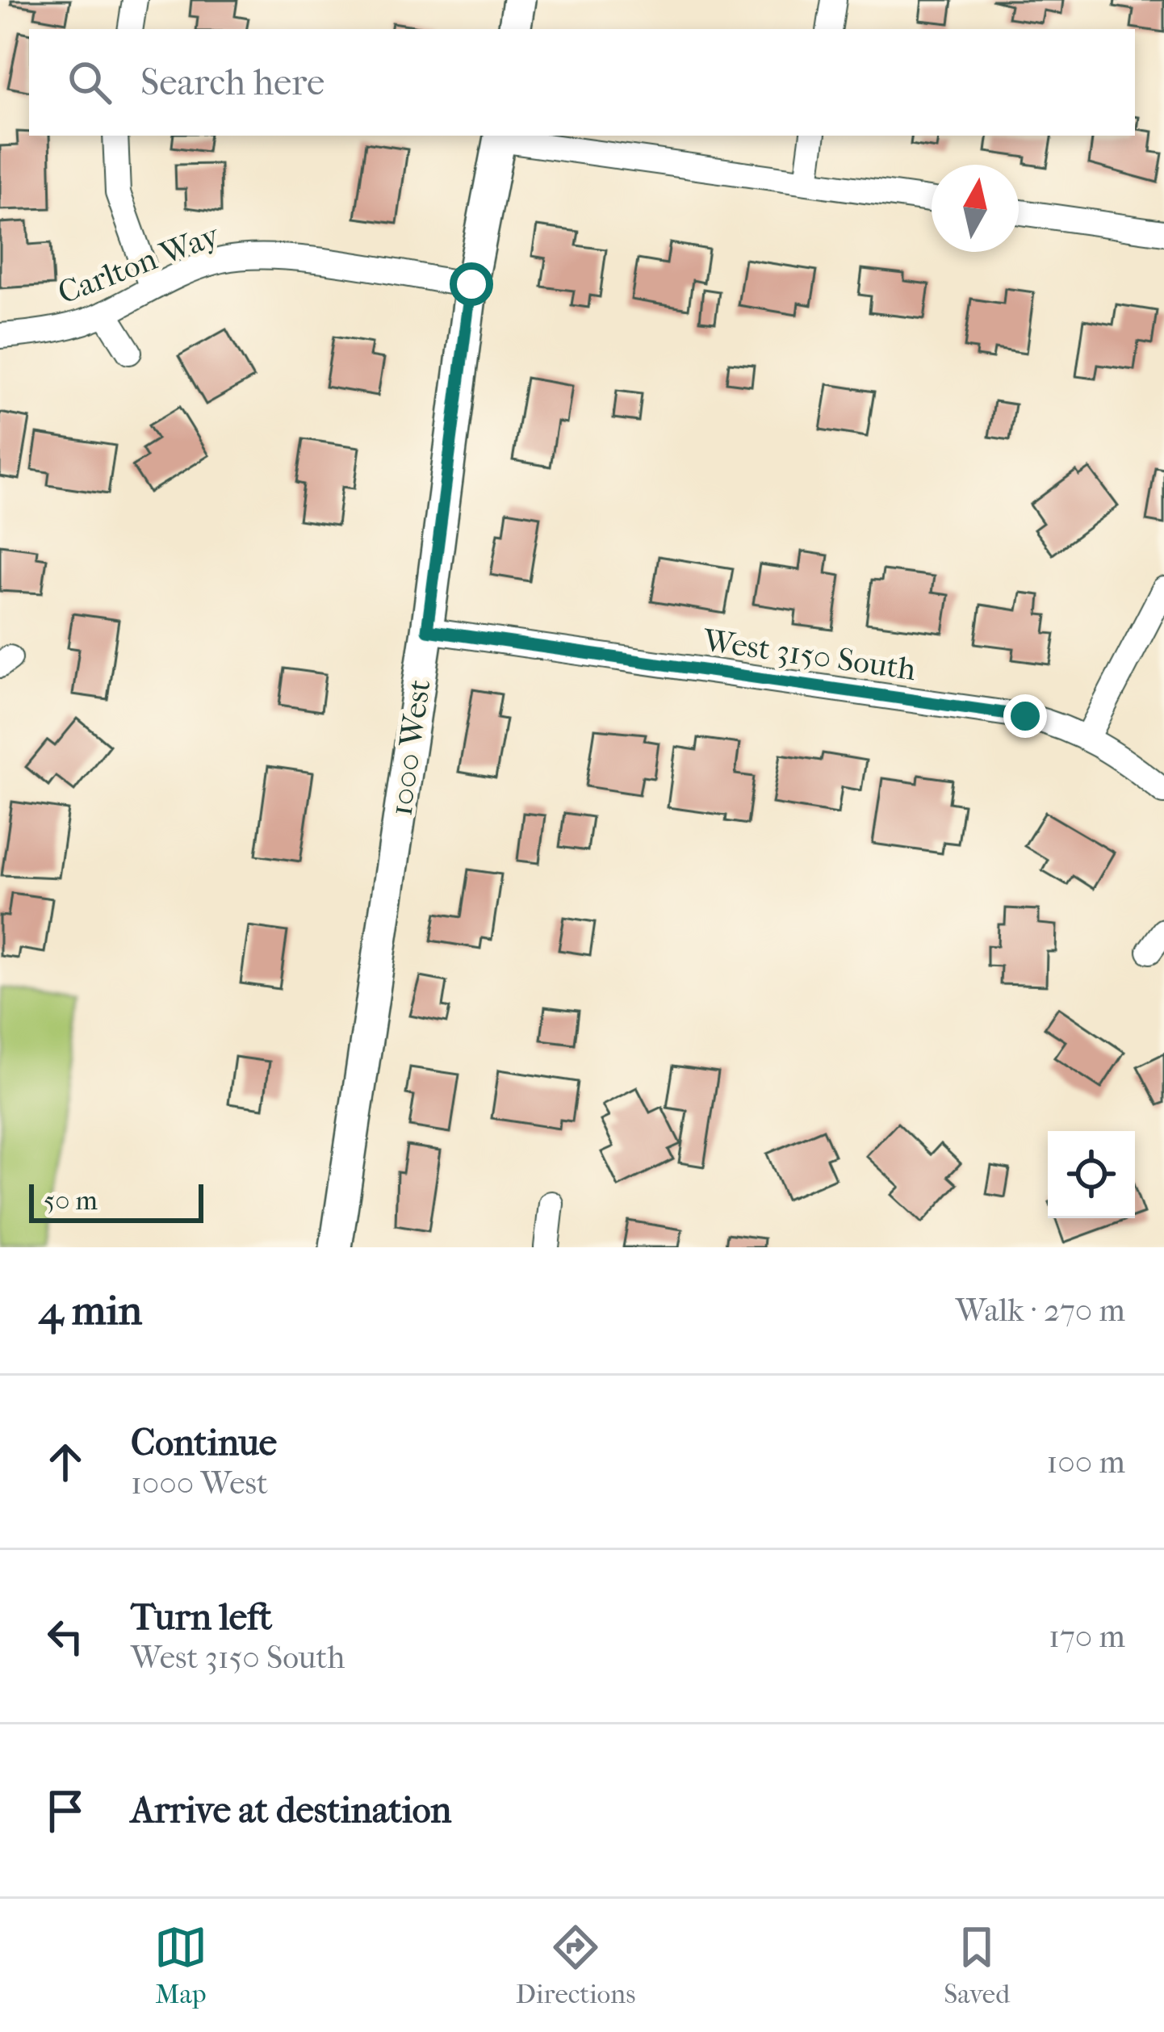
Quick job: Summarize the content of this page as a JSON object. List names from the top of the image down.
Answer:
{
  "streets": {
    "main road": ["1000 West"],
    "street": ["Carlton Way", "West 3150 South"]
  },
  "crossings": [
    ["Carlton Way", "1000 West"],
    ["West 3150 South", "1000 West"]
  ],
  "scale_bar": "50 m",
  "north": "top",
  "page": {
    "search": "Search here",
    "scale": "50 m",
    "heading": ["4 min", "Walk · 270 m"],
    "list": [
      ["Continue", "1000 West", "100 m"],
      ["Turn left", "West 3150 South", "170 m"],
      "Arrive at destination"
    ],
    "nav": ["Map", "Directions", "Saved"]
  }
}
